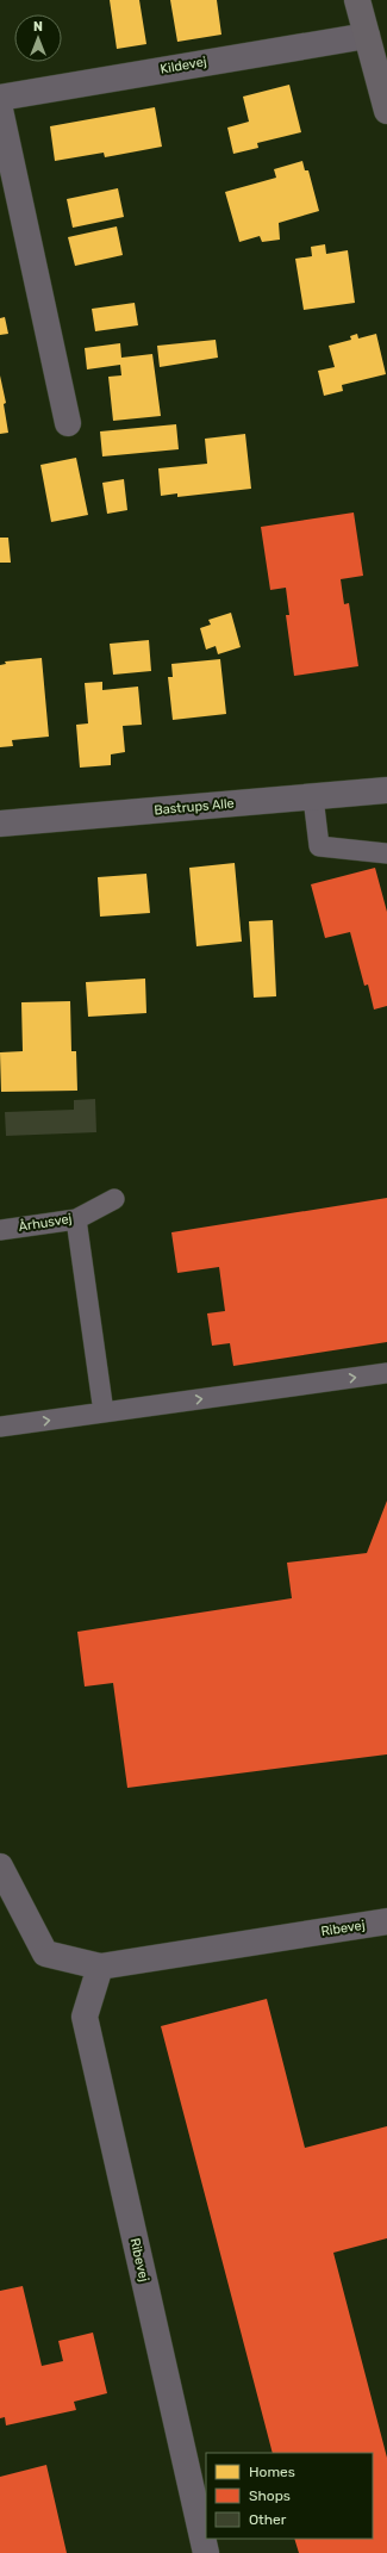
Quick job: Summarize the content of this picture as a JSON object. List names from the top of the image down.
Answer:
{
  "streets": {
    "street": ["Kildevej", "Bastrups Alle", "Ribevej"],
    "lane": ["Århusvej"]
  },
  "legend": ["Homes", "Shops", "Other"],
  "north": "top"
}
